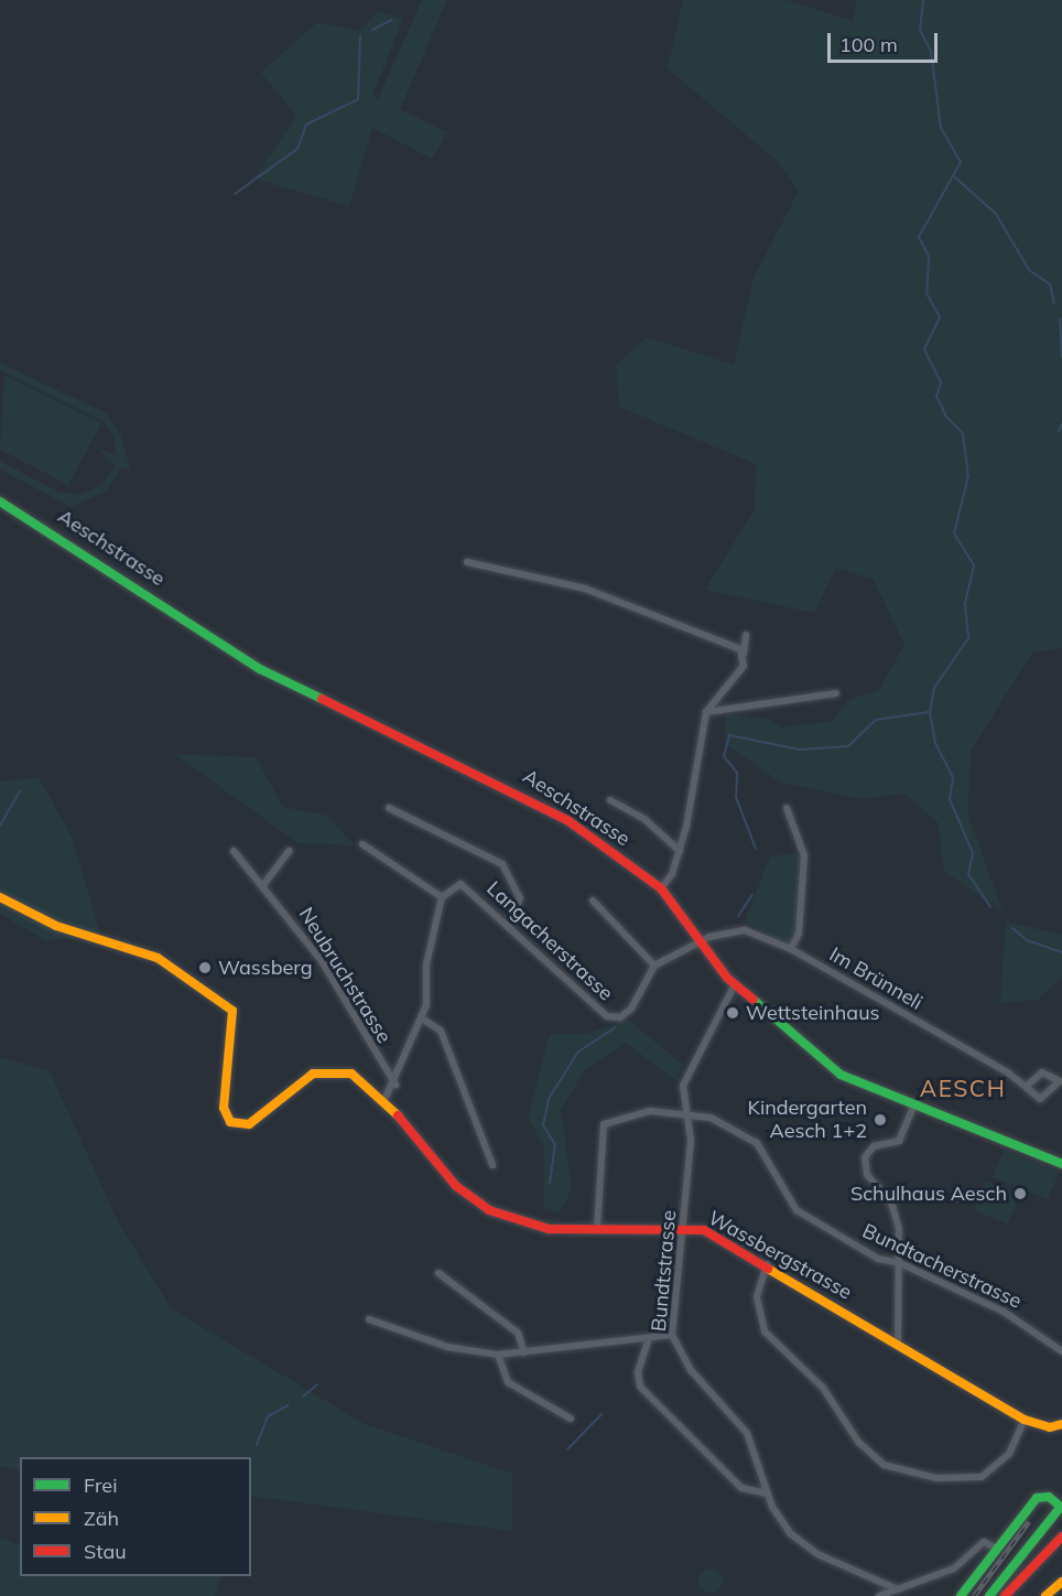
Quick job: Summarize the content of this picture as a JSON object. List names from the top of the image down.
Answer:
{
  "streets": {
    "main road": ["Aeschstrasse", "Wassbergstrasse"],
    "street": [
      "Langacherstrasse",
      "Neubruchstrasse",
      "Im Brünneli",
      "Bundtacherstrasse",
      "Bundtstrasse"
    ]
  },
  "crossings": [
    ["Aeschstrasse", "Im Brünneli"],
    ["Aeschstrasse", "Bundtstrasse"],
    ["Wassbergstrasse", "Bundtacherstrasse"],
    ["Wassbergstrasse", "Bundtstrasse"],
    ["Bundtacherstrasse", "Bundtstrasse"]
  ],
  "districts": ["AESCH"],
  "places": [
    "Wassberg",
    "Wettsteinhaus",
    "Kindergarten Aesch 1+2",
    "Schulhaus Aesch"
  ],
  "legend": ["Frei", "Zäh", "Stau"],
  "scale_bar": "100 m"
}
